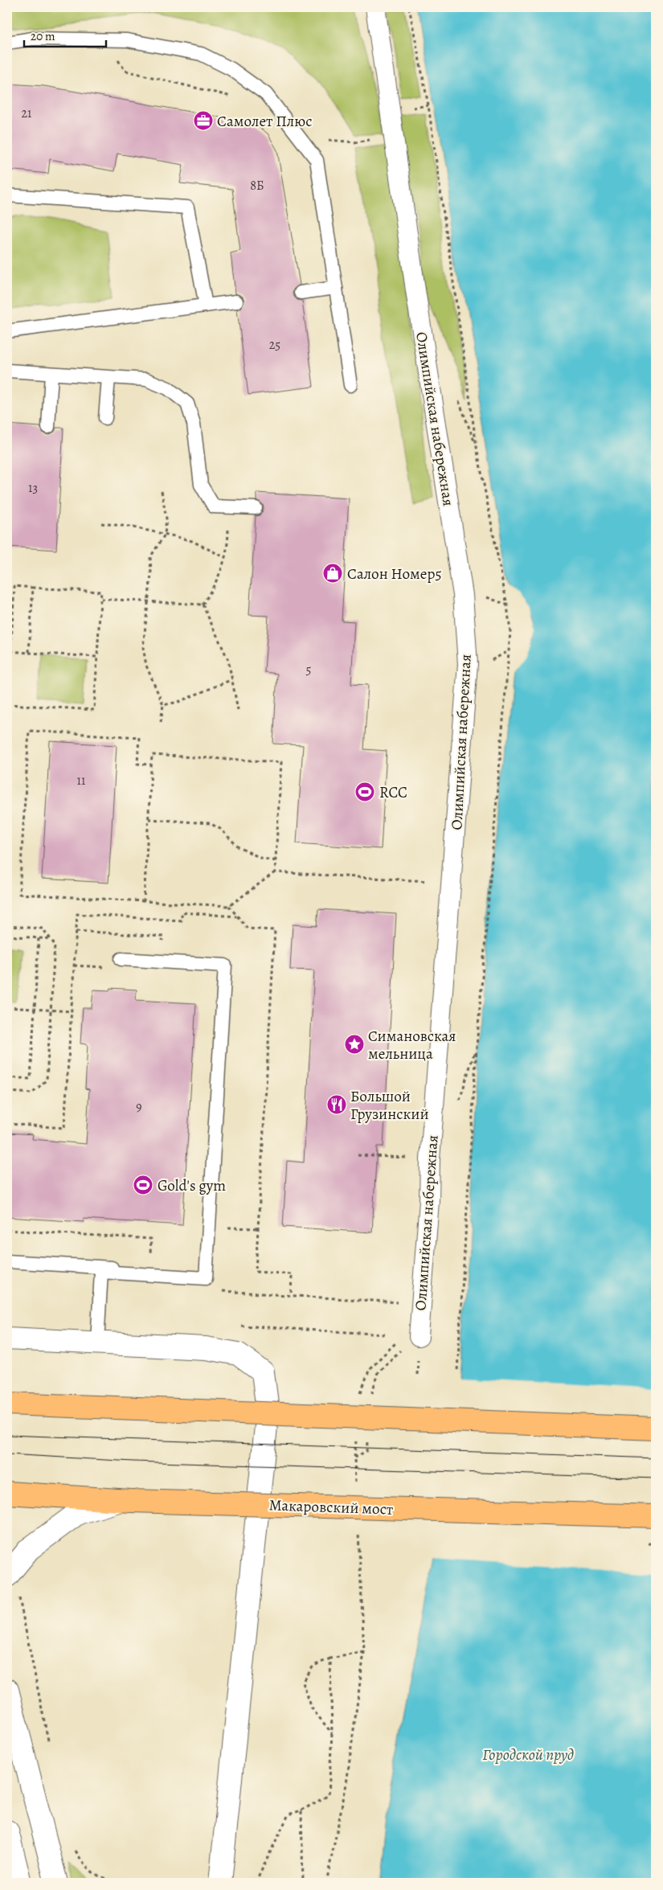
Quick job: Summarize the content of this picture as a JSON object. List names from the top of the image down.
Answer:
{
  "streets": {
    "main road": ["Макаровский мост"],
    "street": ["Олимпийская набережная"]
  },
  "water": ["Городской пруд"],
  "places": {
    "office": ["Самолет Плюс"],
    "shop": ["Салон Номер5"],
    "sports": ["RCC", "Gold's gym"],
    "place": ["Симановская мельница"],
    "restaurant": ["Большой Грузинский"]
  },
  "house_numbers": [
    "21",
    "8Б",
    "25",
    "13",
    "5",
    "11",
    "9"
  ],
  "scale_bar": "20 m"
}
